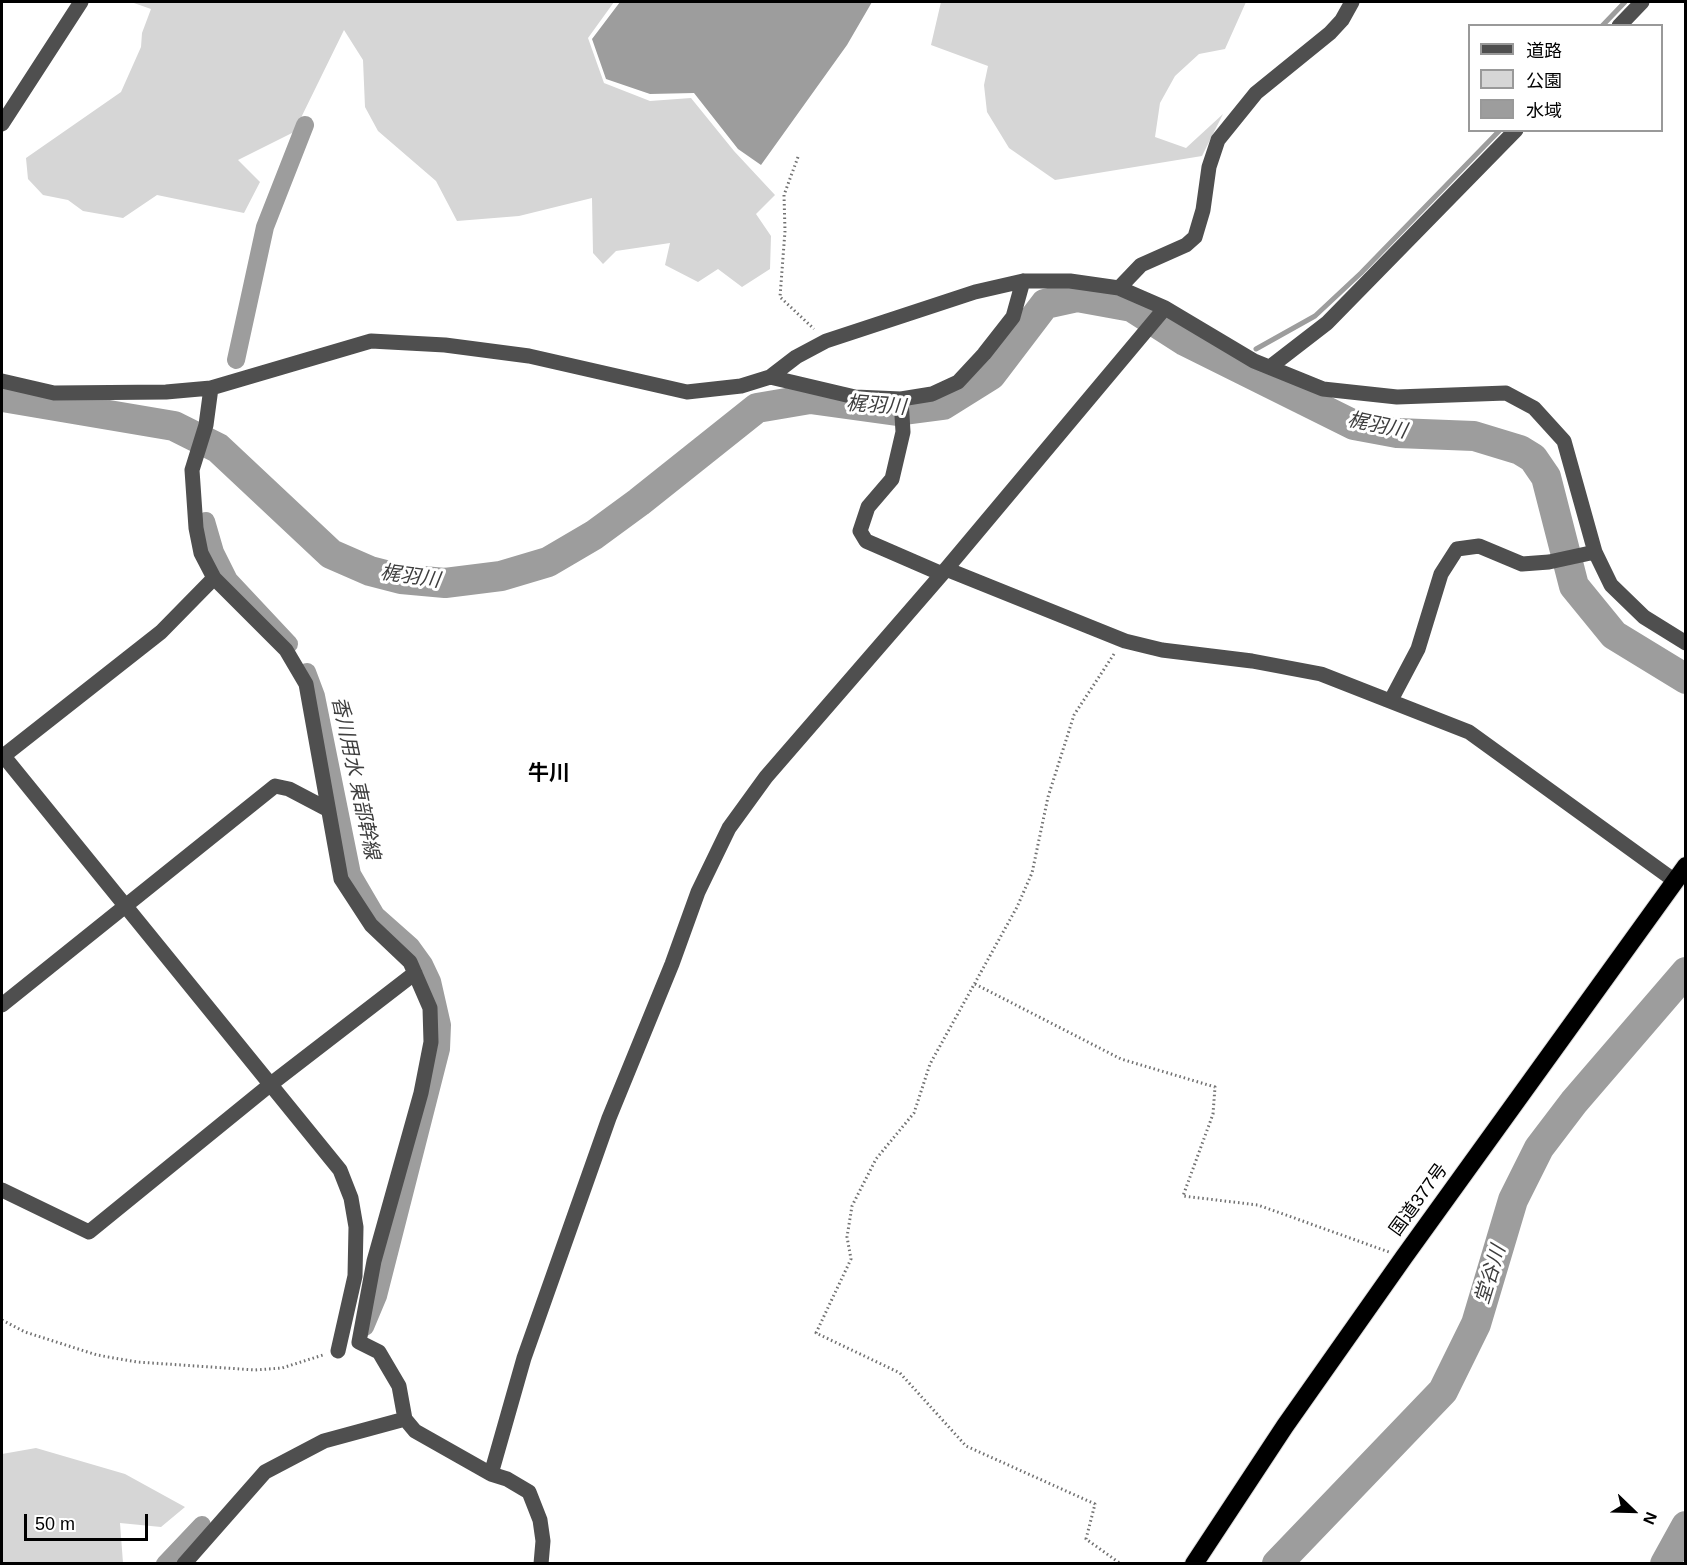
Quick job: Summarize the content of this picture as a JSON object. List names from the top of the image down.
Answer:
{
  "streets": {
    "highway": ["国道377号"]
  },
  "districts": ["牛川"],
  "water": ["梶羽川", "香川用水 東部幹線", "堂谷川"],
  "legend": ["道路", "公園", "水域"],
  "scale_bar": "50 m",
  "north": "bottom right"
}
